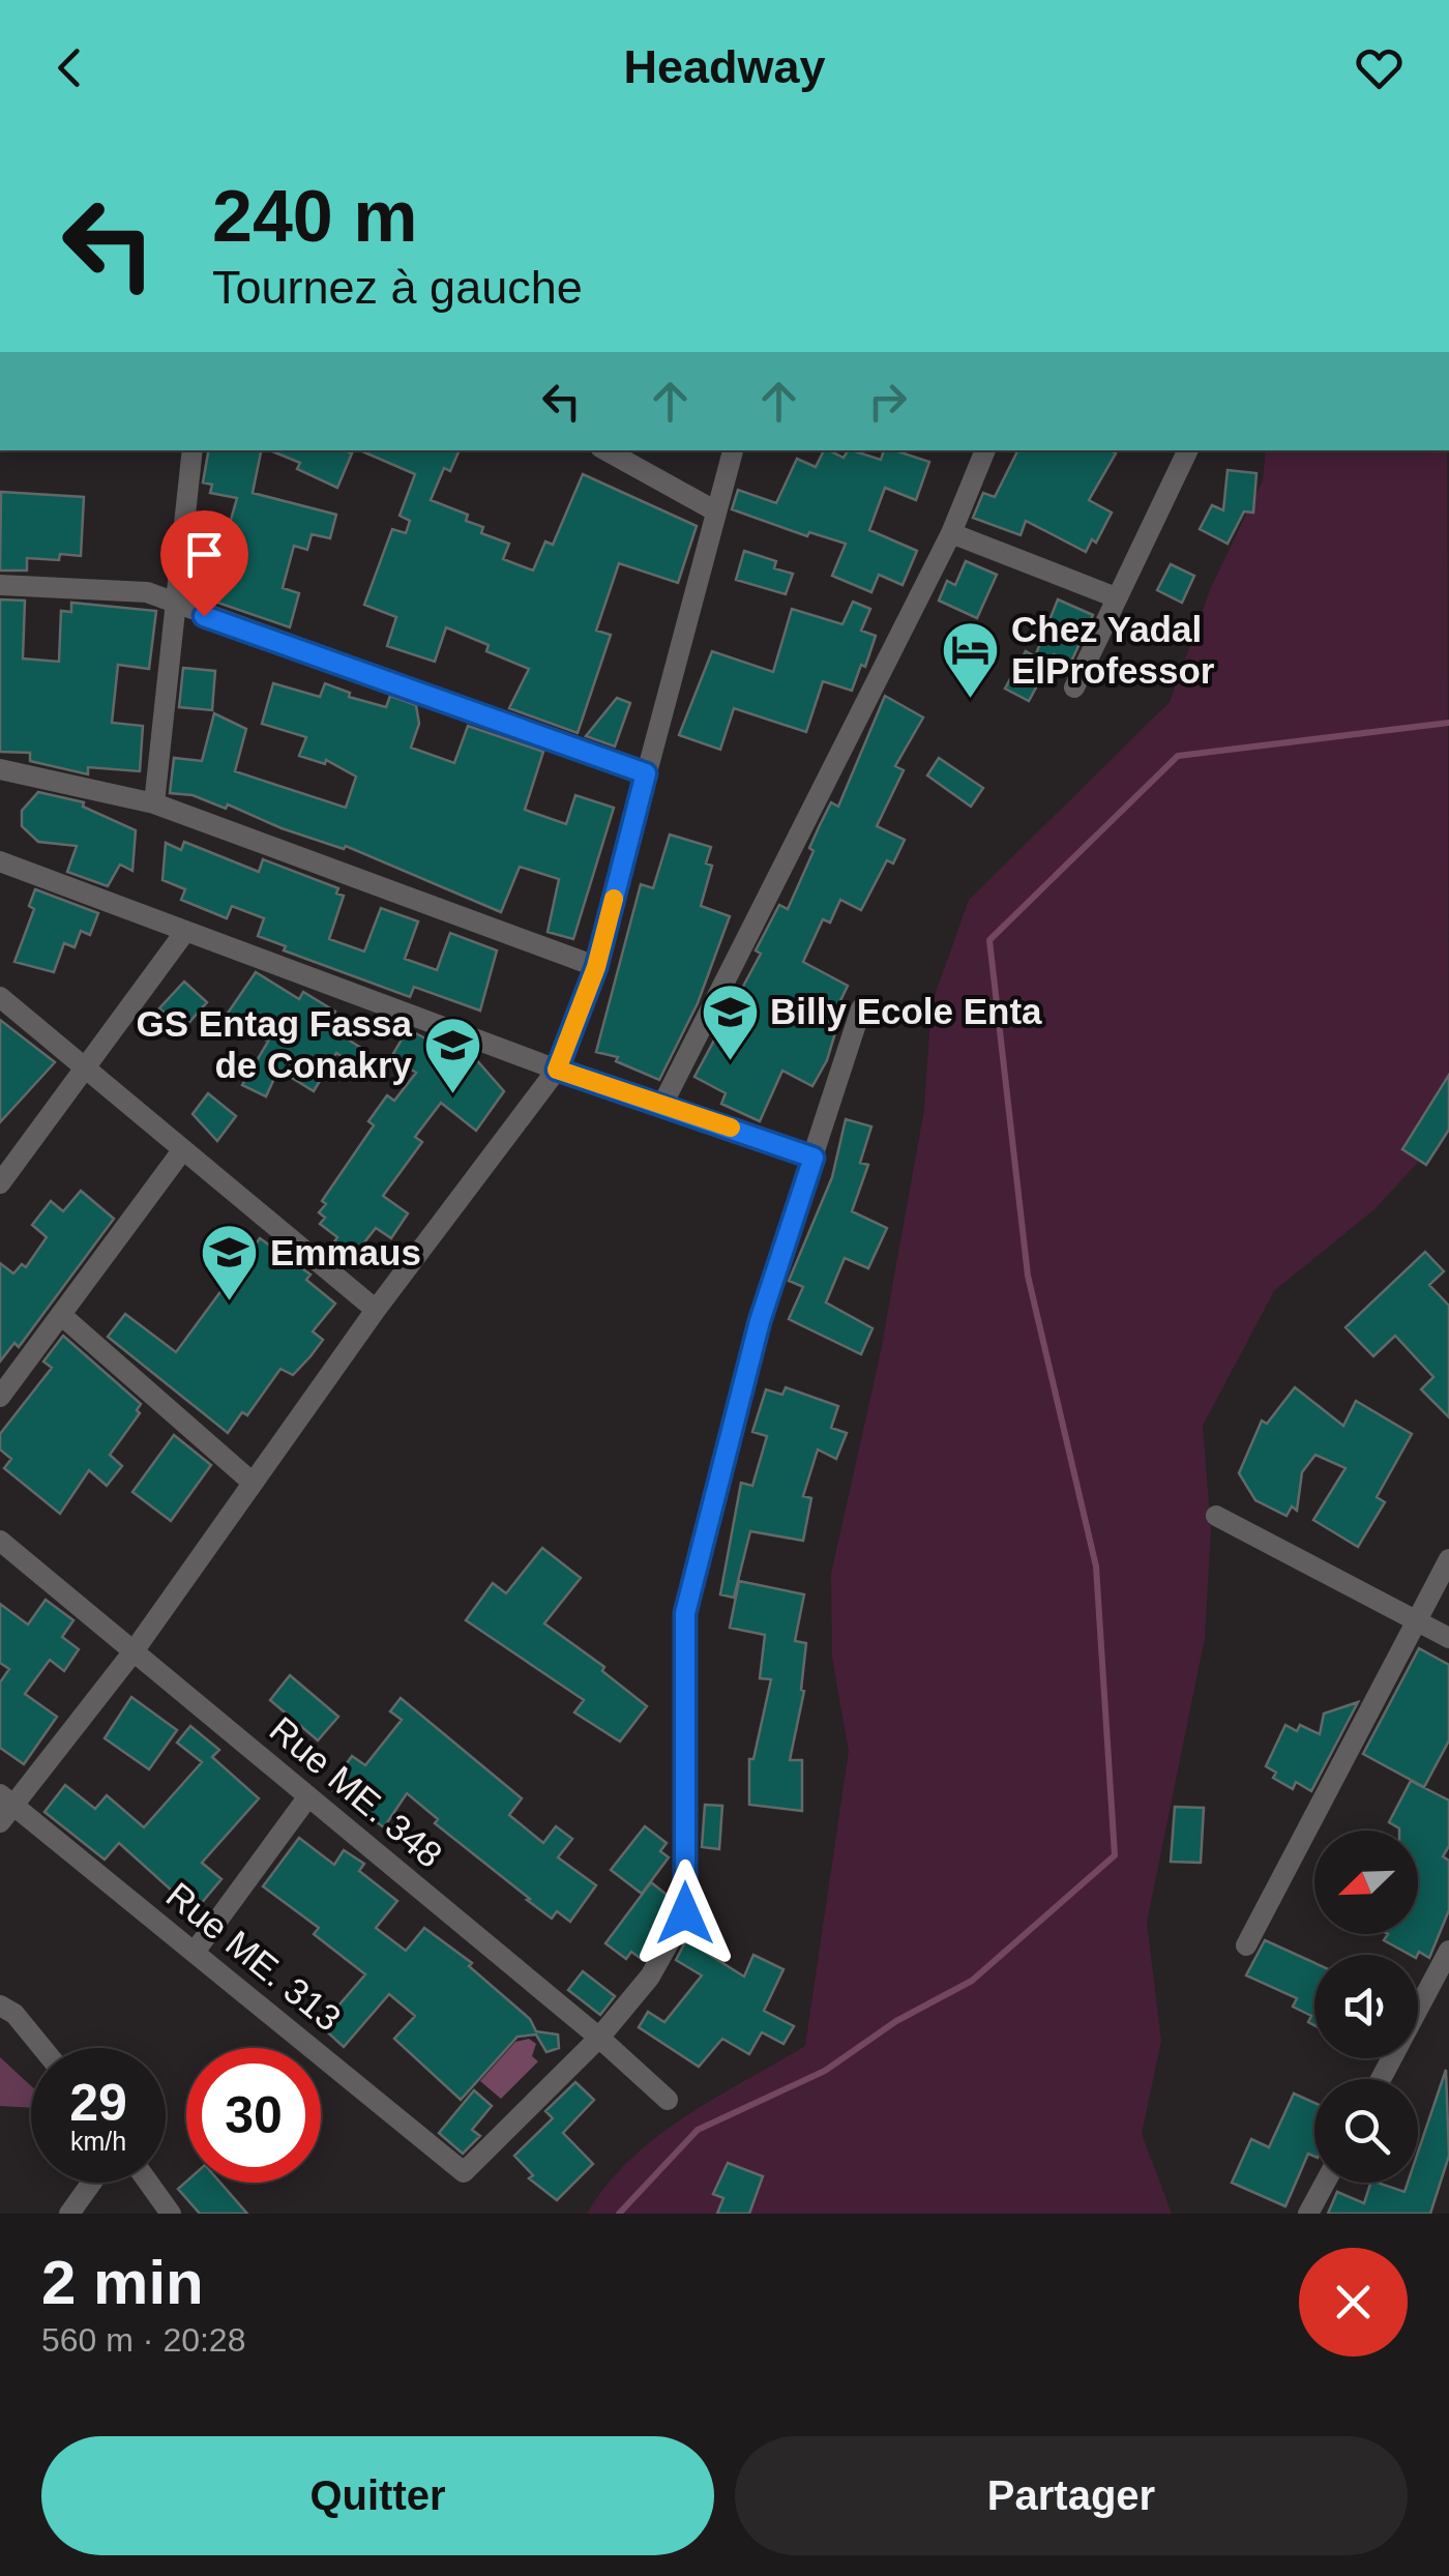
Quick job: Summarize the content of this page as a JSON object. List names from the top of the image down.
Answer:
{
  "streets": {
    "street": ["Rue ME. 348", "Rue ME. 313"]
  },
  "crossings": [
    ["Rue ME. 348", "Rue ME. 313"]
  ],
  "places": {
    "hotel": ["Chez Yadal ElProfessor"],
    "school or university": ["Billy Ecole Enta", "GS Entag Fassa de Conakry", "Emmaus"]
  },
  "north": "bottom left",
  "page": {
    "header": "Headway",
    "turn": ["240 m", "Tournez à gauche"],
    "speed": "29 km/h",
    "limit": "30",
    "heading": ["2 min", "560 m · 20:28"],
    "buttons": ["Quitter", "Partager"]
  }
}
